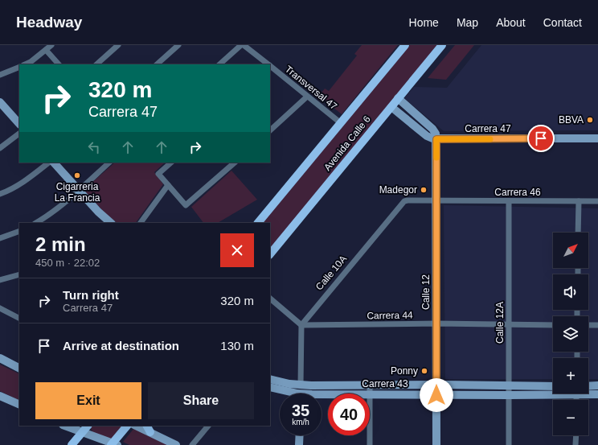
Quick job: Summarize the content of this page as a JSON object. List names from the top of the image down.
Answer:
{
  "streets": {
    "main road": ["Avenida Calle 6"],
    "street": [
      "Transversal 47",
      "Carrera 47",
      "Carrera 46",
      "Calle 10A",
      "Calle 12",
      "Carrera 44",
      "Calle 12A",
      "Carrera 43"
    ]
  },
  "crossings": [
    ["Transversal 47", "Avenida Calle 6"],
    ["Carrera 47", "Avenida Calle 6"],
    ["Carrera 47", "Calle 12"],
    ["Carrera 46", "Calle 10A"],
    ["Carrera 46", "Calle 12"],
    ["Carrera 46", "Calle 12A"],
    ["Calle 10A", "Calle 12"],
    ["Calle 10A", "Carrera 44"],
    ["Calle 12", "Carrera 44"],
    ["Calle 12", "Carrera 43"],
    ["Carrera 44", "Calle 12A"],
    ["Calle 12A", "Carrera 43"]
  ],
  "places": [
    "BBVA",
    "Cigarreria La Francia",
    "Madegor",
    "Ponny"
  ],
  "north": "top right",
  "page": {
    "header": "Headway",
    "nav": [
      "Home",
      "Map",
      "About",
      "Contact"
    ],
    "turn": ["320 m", "Carrera 47"],
    "heading": ["2 min", "450 m · 22:02"],
    "map_buttons": ["+", "−"],
    "list": [
      {
        "name": "Turn right",
        "note": "Carrera 47",
        "value": "320 m"
      },
      {
        "name": "Arrive at destination",
        "value": "130 m"
      }
    ],
    "buttons": ["Exit", "Share"],
    "speed": "35 km/h",
    "limit": "40"
  }
}
